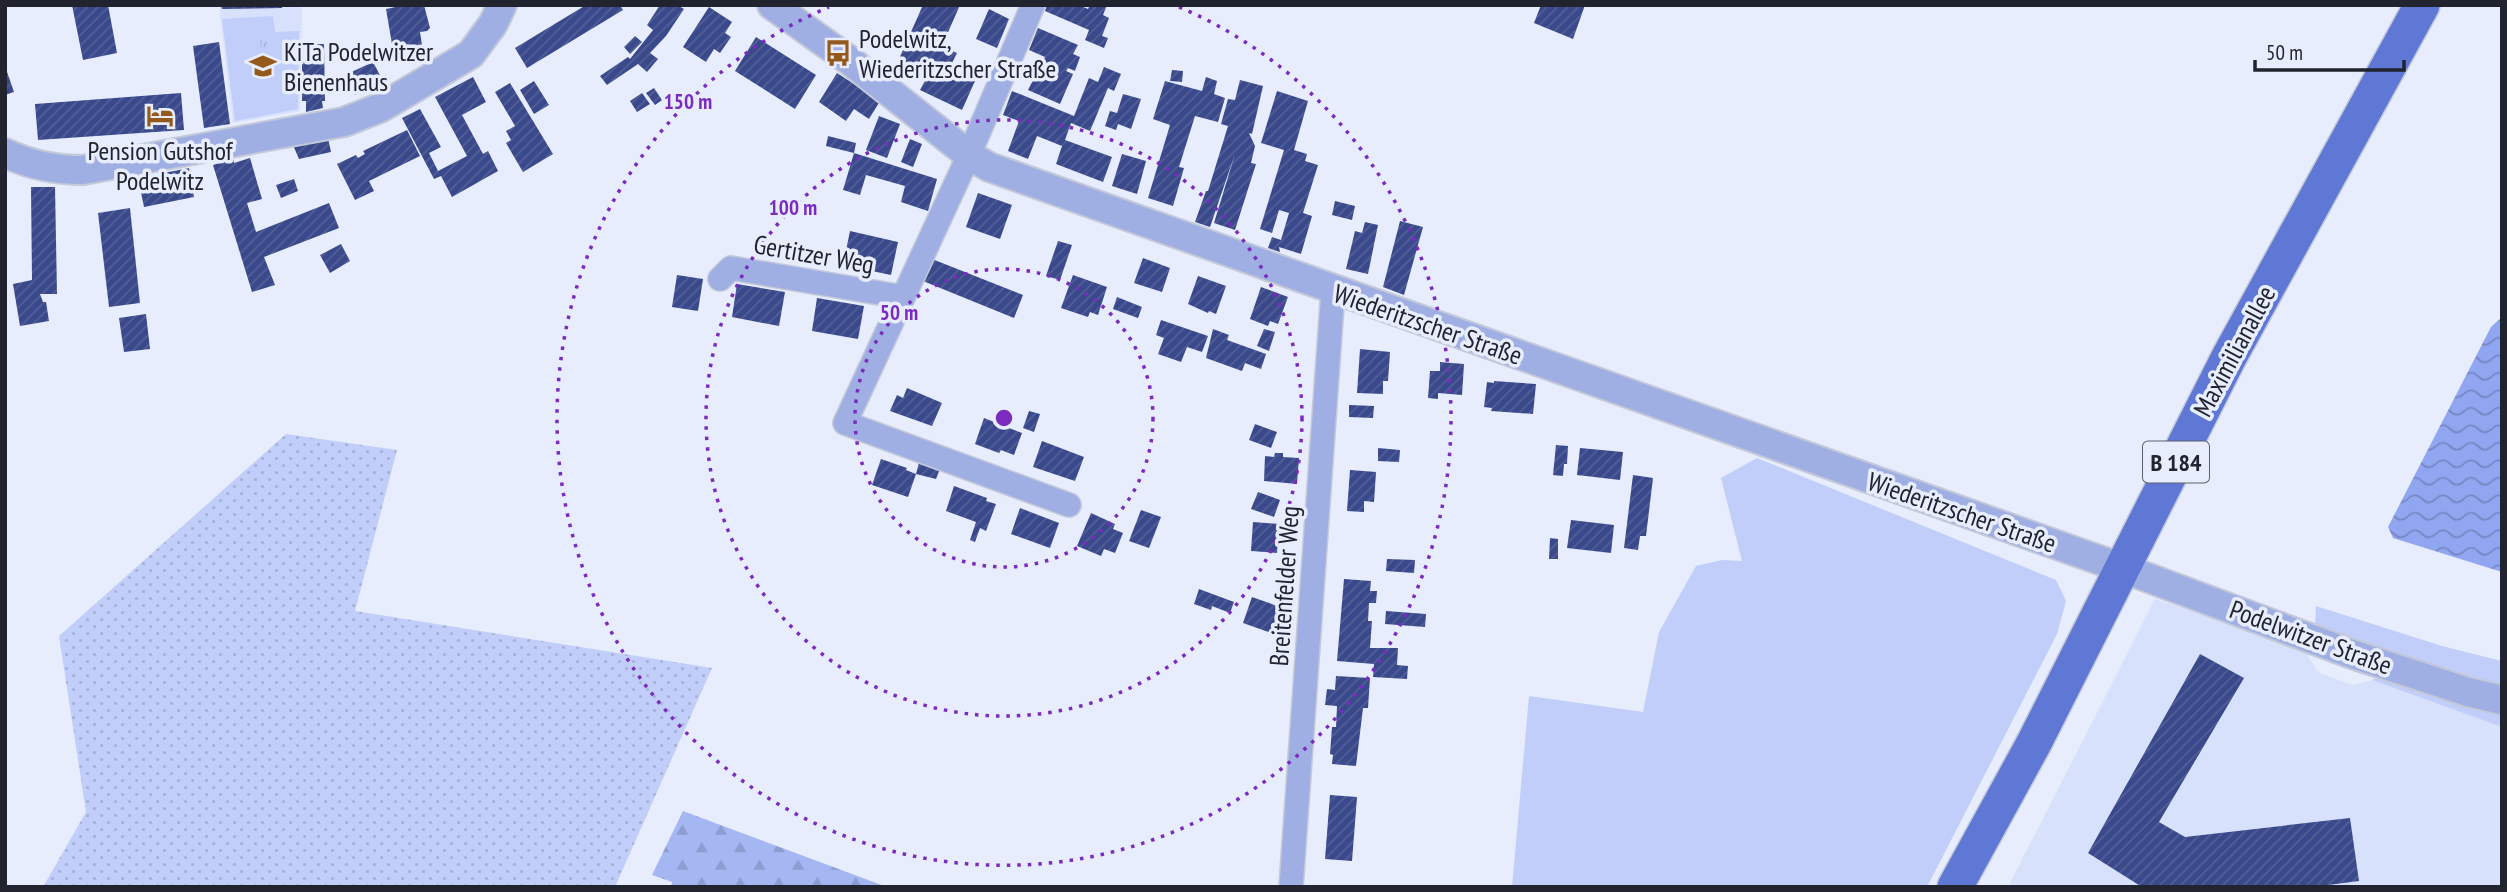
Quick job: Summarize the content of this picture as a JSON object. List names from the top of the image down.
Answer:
{
  "streets": {
    "main road": ["Maximilianallee", "B 184"],
    "street": [
      "Gertitzer Weg",
      "Wiederitzscher Straße",
      "Breitenfelder Weg",
      "Podelwitzer Straße"
    ]
  },
  "crossings": [
    ["Gertitzer Weg", "Wiederitzscher Straße"],
    ["Wiederitzscher Straße", "Maximilianallee"],
    ["Wiederitzscher Straße", "Breitenfelder Weg"],
    ["Wiederitzscher Straße", "Podelwitzer Straße"],
    ["Maximilianallee", "Podelwitzer Straße"]
  ],
  "places": {
    "bus stop": ["Podelwitz, Wiederitzscher Straße"],
    "school or university": ["KiTa Podelwitzer Bienenhaus"],
    "hotel": ["Pension Gutshof Podelwitz"]
  },
  "scale_bar": "50 m",
  "rings": ["150 m", "100 m", "50 m"]
}
